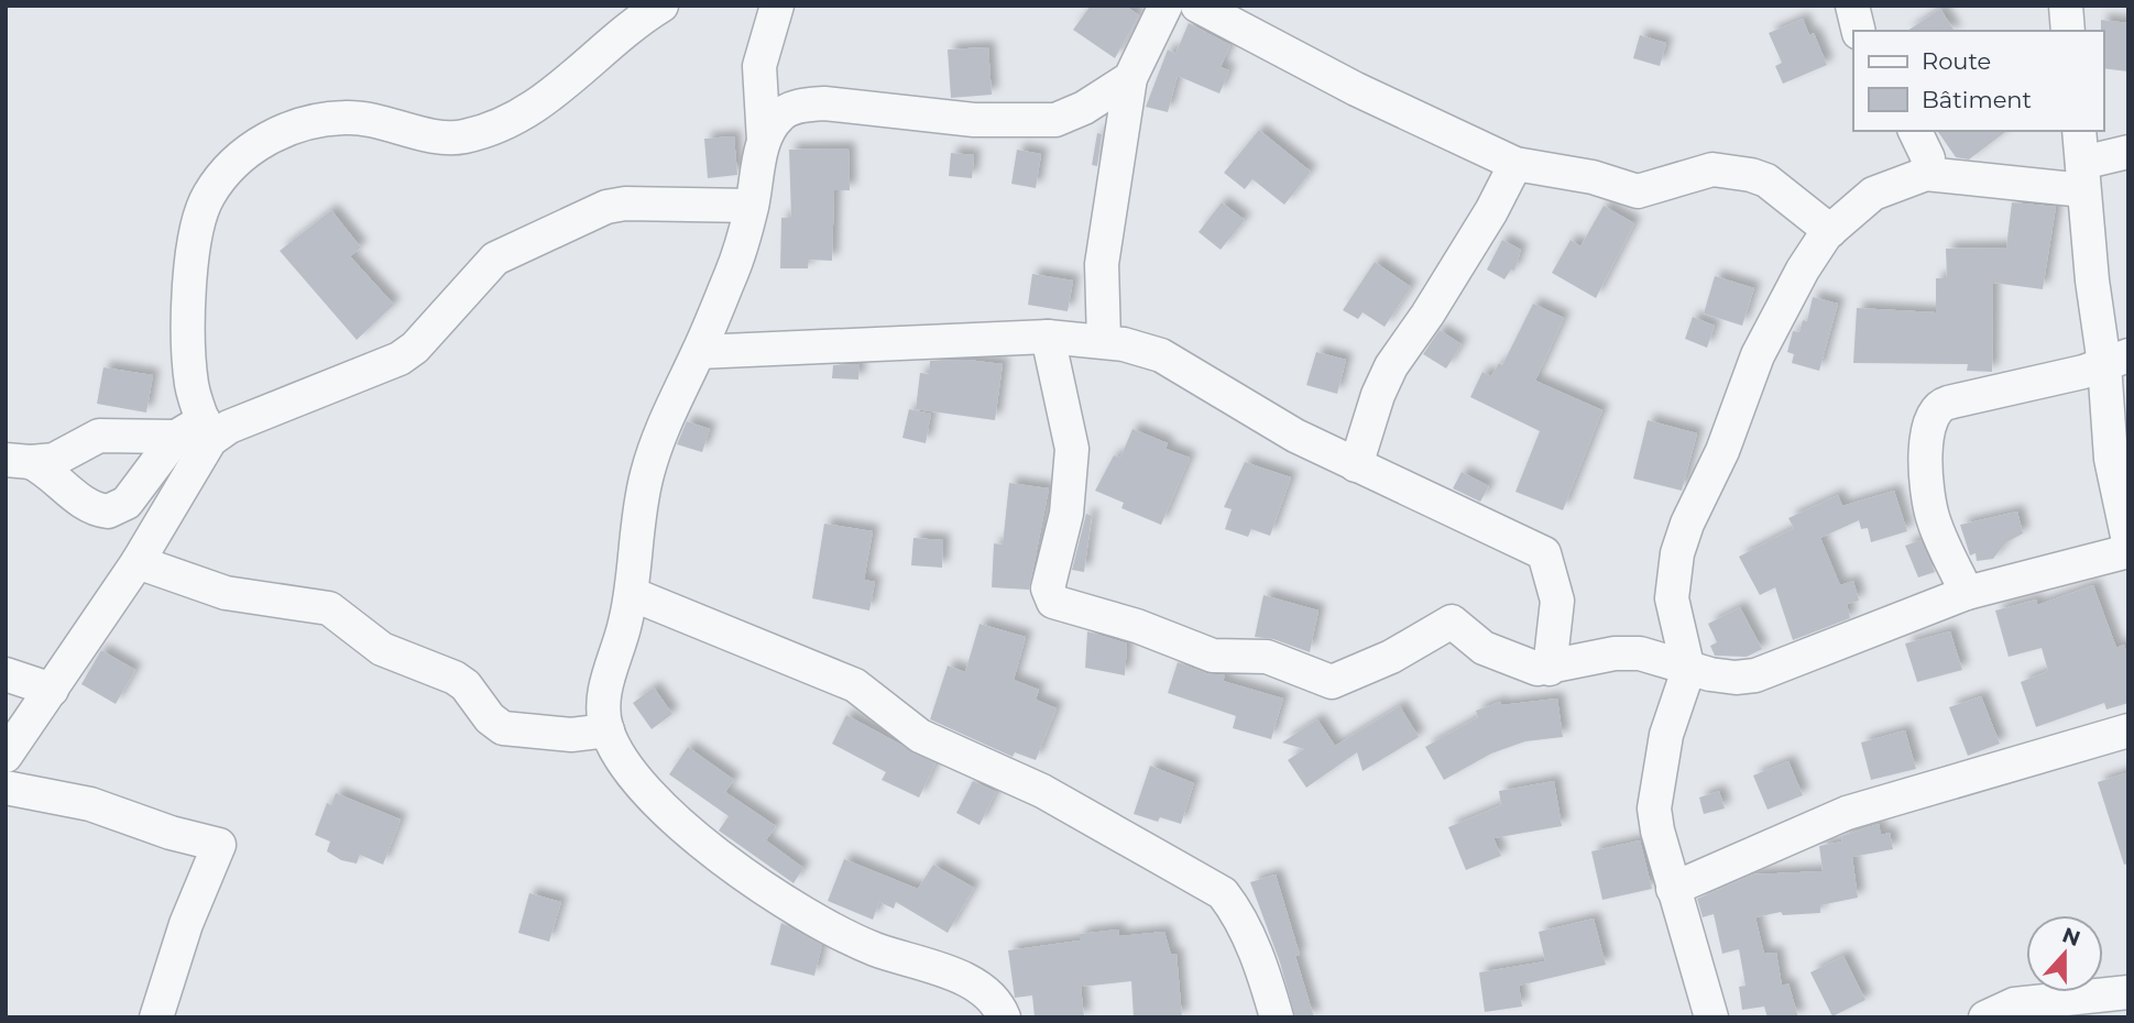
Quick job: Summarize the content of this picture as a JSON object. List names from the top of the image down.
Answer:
{
  "legend": ["Route", "Bâtiment"],
  "north": "top"
}
